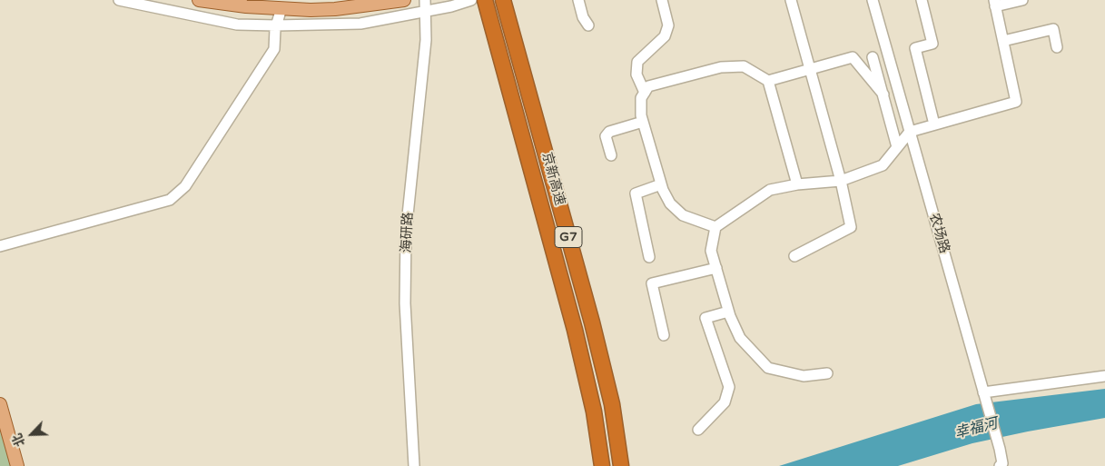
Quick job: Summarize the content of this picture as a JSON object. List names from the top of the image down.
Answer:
{
  "streets": {
    "highway": ["京新高速", "G7"],
    "street": ["海研路", "农场路"]
  },
  "water": ["幸福河"],
  "north": "bottom left"
}
